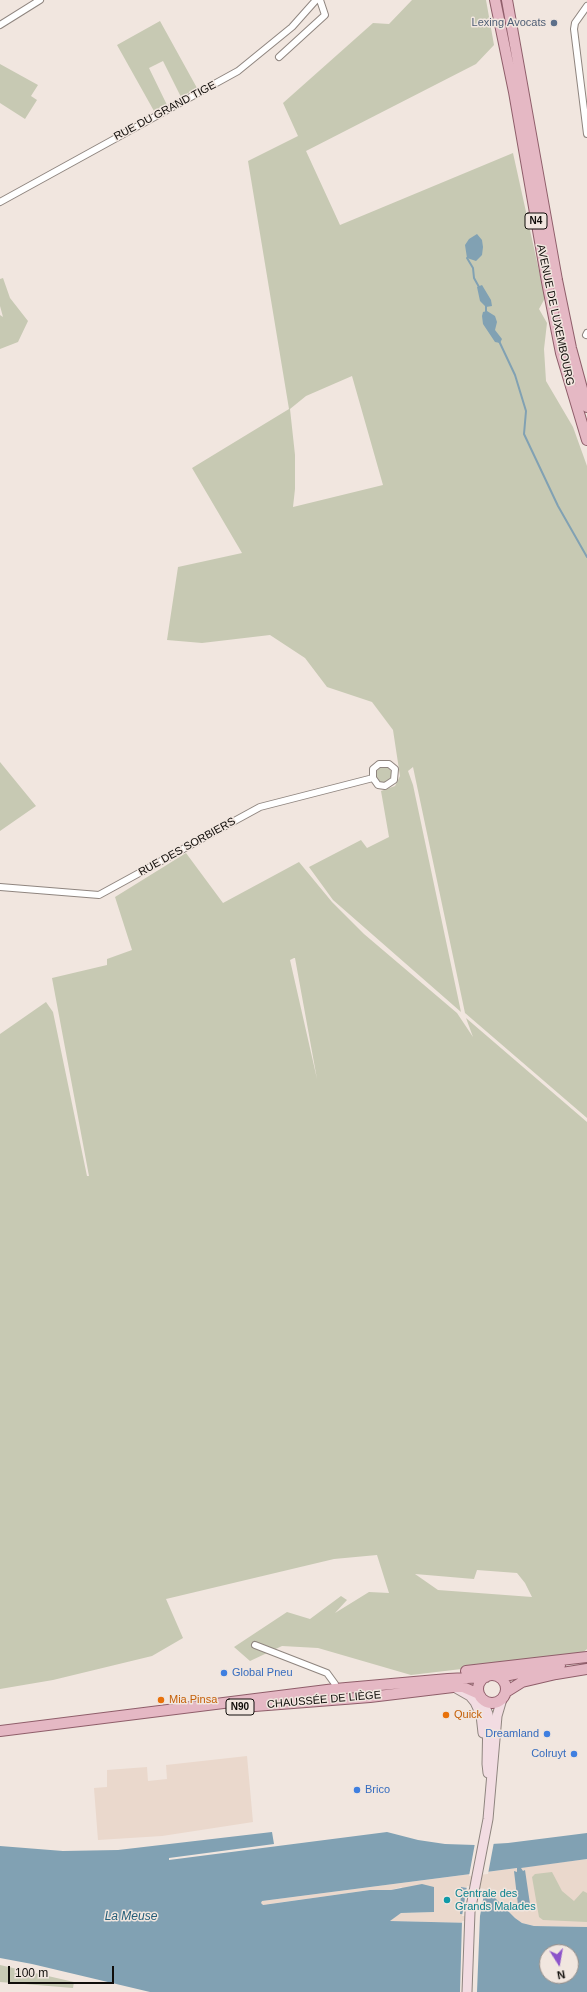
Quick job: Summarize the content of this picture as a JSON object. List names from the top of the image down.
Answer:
{
  "streets": {
    "main road": [
      "N4",
      "AVENUE DE LUXEMBOURG",
      "CHAUSSÉE DE LIÈGE",
      "N90"
    ],
    "street": ["RUE DU GRAND TIGE", "RUE DES SORBIERS"]
  },
  "crossings": [
    ["CHAUSSÉE DE LIÈGE", "N90"]
  ],
  "water": ["La Meuse"],
  "places": [
    "Lexing Avocats",
    "Global Pneu",
    "Mia Pinsa",
    "Quick",
    "Dreamland",
    "Colruyt",
    "Brico",
    "Centrale des Grands Malades"
  ],
  "scale_bar": "100 m",
  "north": "bottom"
}
